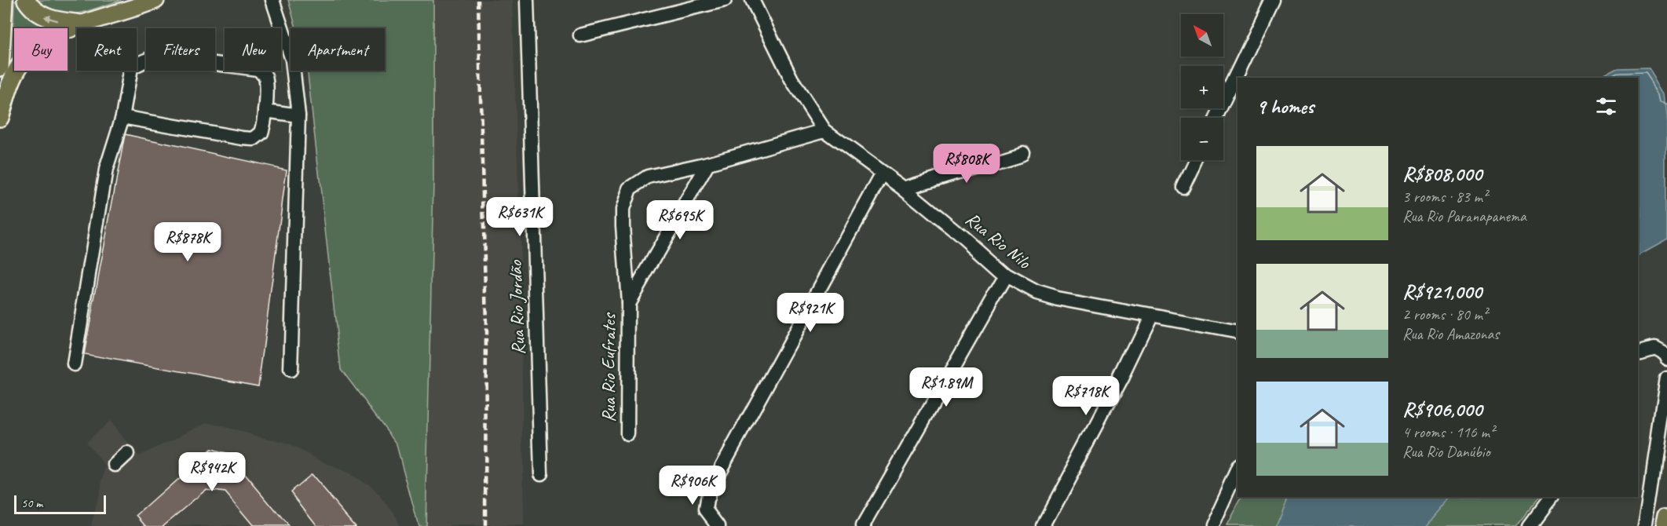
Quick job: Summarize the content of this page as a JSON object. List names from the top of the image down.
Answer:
{
  "streets": {
    "street": ["Rua Rio Nilo", "Rua Rio Jordão", "Rua Rio Eufrates"]
  },
  "crossings": [
    ["Rua Rio Nilo", "Rua Rio Eufrates"]
  ],
  "scale_bar": "50 m",
  "north": "top left",
  "page": {
    "map_buttons": ["+", "−"],
    "chip": [
      "Buy",
      "Rent",
      "Filters",
      "New",
      "Apartment"
    ],
    "heading": "9 homes",
    "list": [
      {
        "name": "R$808,000",
        "note": "3 rooms · 83 m² · Rua Rio Paranapanema"
      },
      {
        "name": "R$921,000",
        "note": "2 rooms · 80 m² · Rua Rio Amazonas"
      },
      {
        "name": "R$906,000",
        "note": "4 rooms · 116 m² · Rua Rio Danúbio"
      }
    ],
    "price": [
      "R$808K",
      "R$631K",
      "R$695K",
      "R$878K",
      "R$921K",
      "R$1.89M",
      "R$718K",
      "R$942K",
      "R$906K"
    ],
    "scale": "50 m"
  }
}
